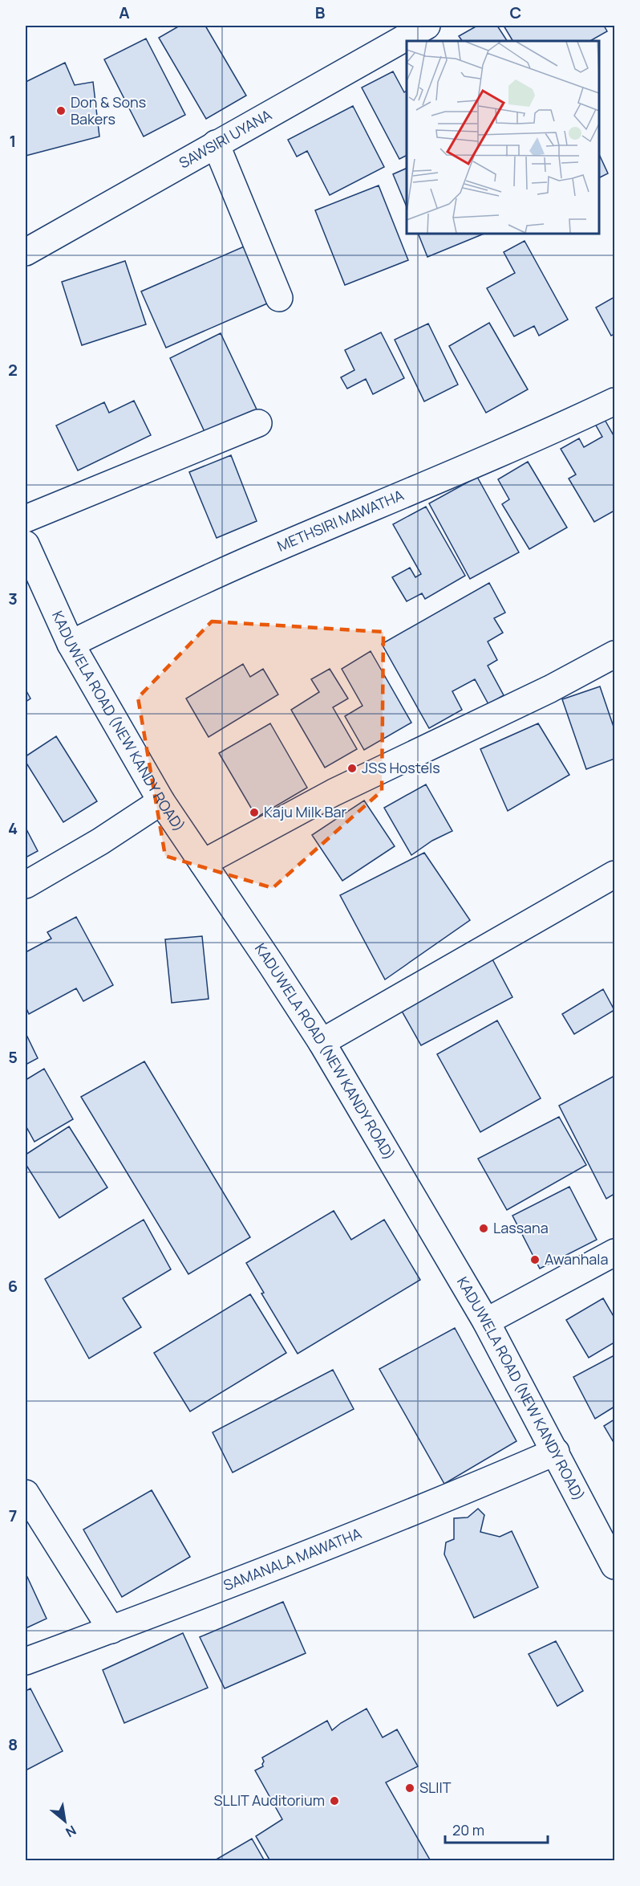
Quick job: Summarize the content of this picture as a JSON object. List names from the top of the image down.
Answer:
{
  "streets": {
    "street": [
      "SAWSIRI UYANA",
      "METHSIRI MAWATHA",
      "KADUWELA ROAD (NEW KANDY ROAD)",
      "SAMANALA MAWATHA"
    ]
  },
  "crossings": [
    ["METHSIRI MAWATHA", "KADUWELA ROAD (NEW KANDY ROAD)"],
    ["KADUWELA ROAD (NEW KANDY ROAD)", "SAMANALA MAWATHA"]
  ],
  "places": [
    "Don & Sons Bakers",
    "JSS Hostels",
    "Kaju Milk Bar",
    "Lassana",
    "Awanhala",
    "SLIIT",
    "SLLIT Auditorium"
  ],
  "scale_bar": "20 m",
  "north": "bottom right",
  "grid": {
    "columns": ["A", "B", "C"],
    "rows": [
      "1",
      "2",
      "3",
      "4",
      "5",
      "6",
      "7",
      "8"
    ]
  }
}
